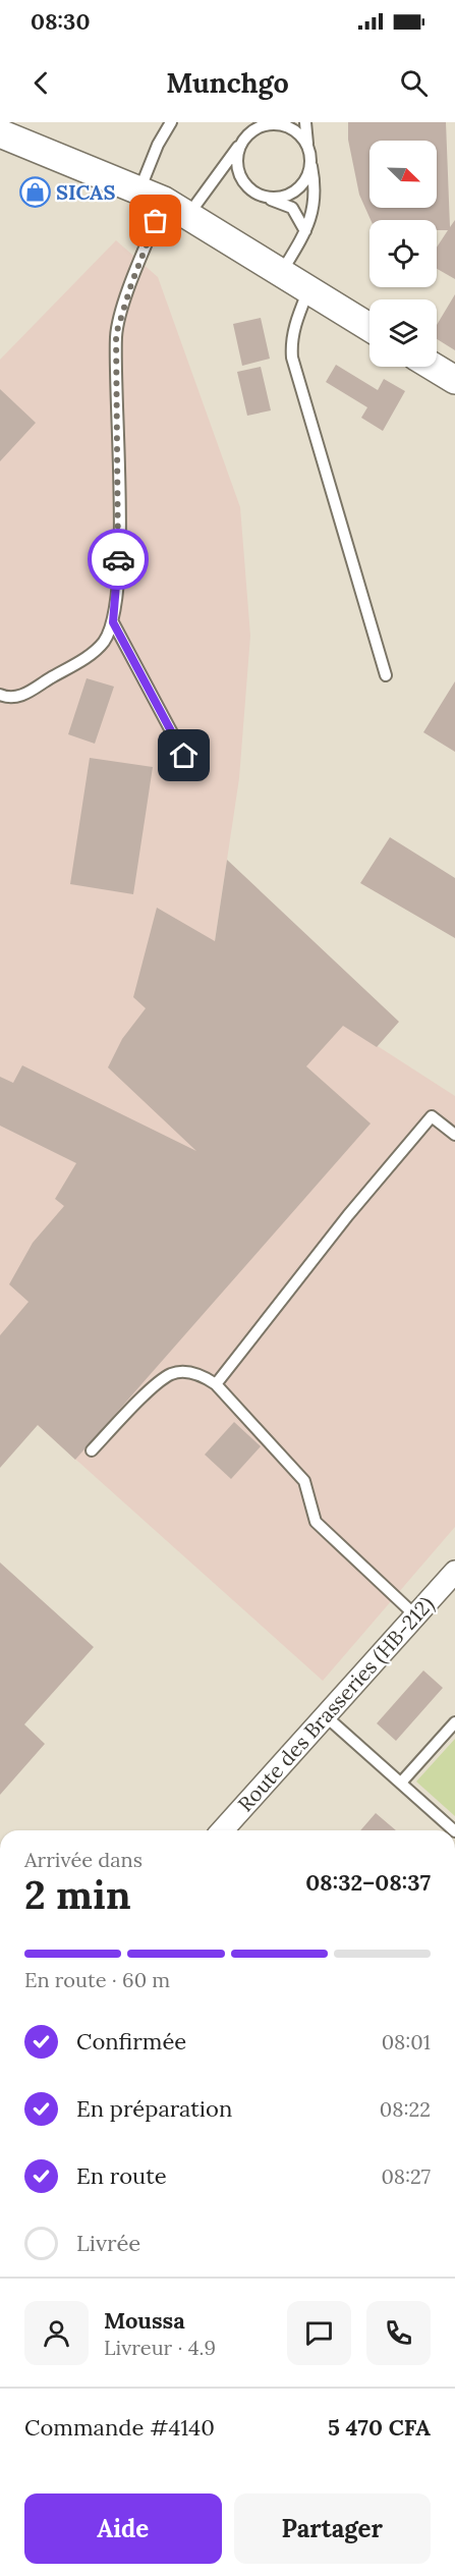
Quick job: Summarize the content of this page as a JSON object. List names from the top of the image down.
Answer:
{
  "streets": {
    "street": ["Route des Brasseries (HB-212)"]
  },
  "places": {
    "shop": ["SICAS"]
  },
  "north": "bottom right",
  "page": {
    "status": "08:30",
    "header": "Munchgo",
    "heading": ["2 min", "Arrivée dans", "08:32–08:37"],
    "panel": [
      "Moussa",
      "Livreur · 4.9",
      "Commande #4140",
      "5 470 CFA"
    ],
    "bar": "En route · 60 m",
    "list": [
      ["Confirmée", "08:01"],
      ["En préparation", "08:22"],
      ["En route", "08:27"],
      "Livrée"
    ],
    "buttons": ["Aide", "Partager"]
  }
}
